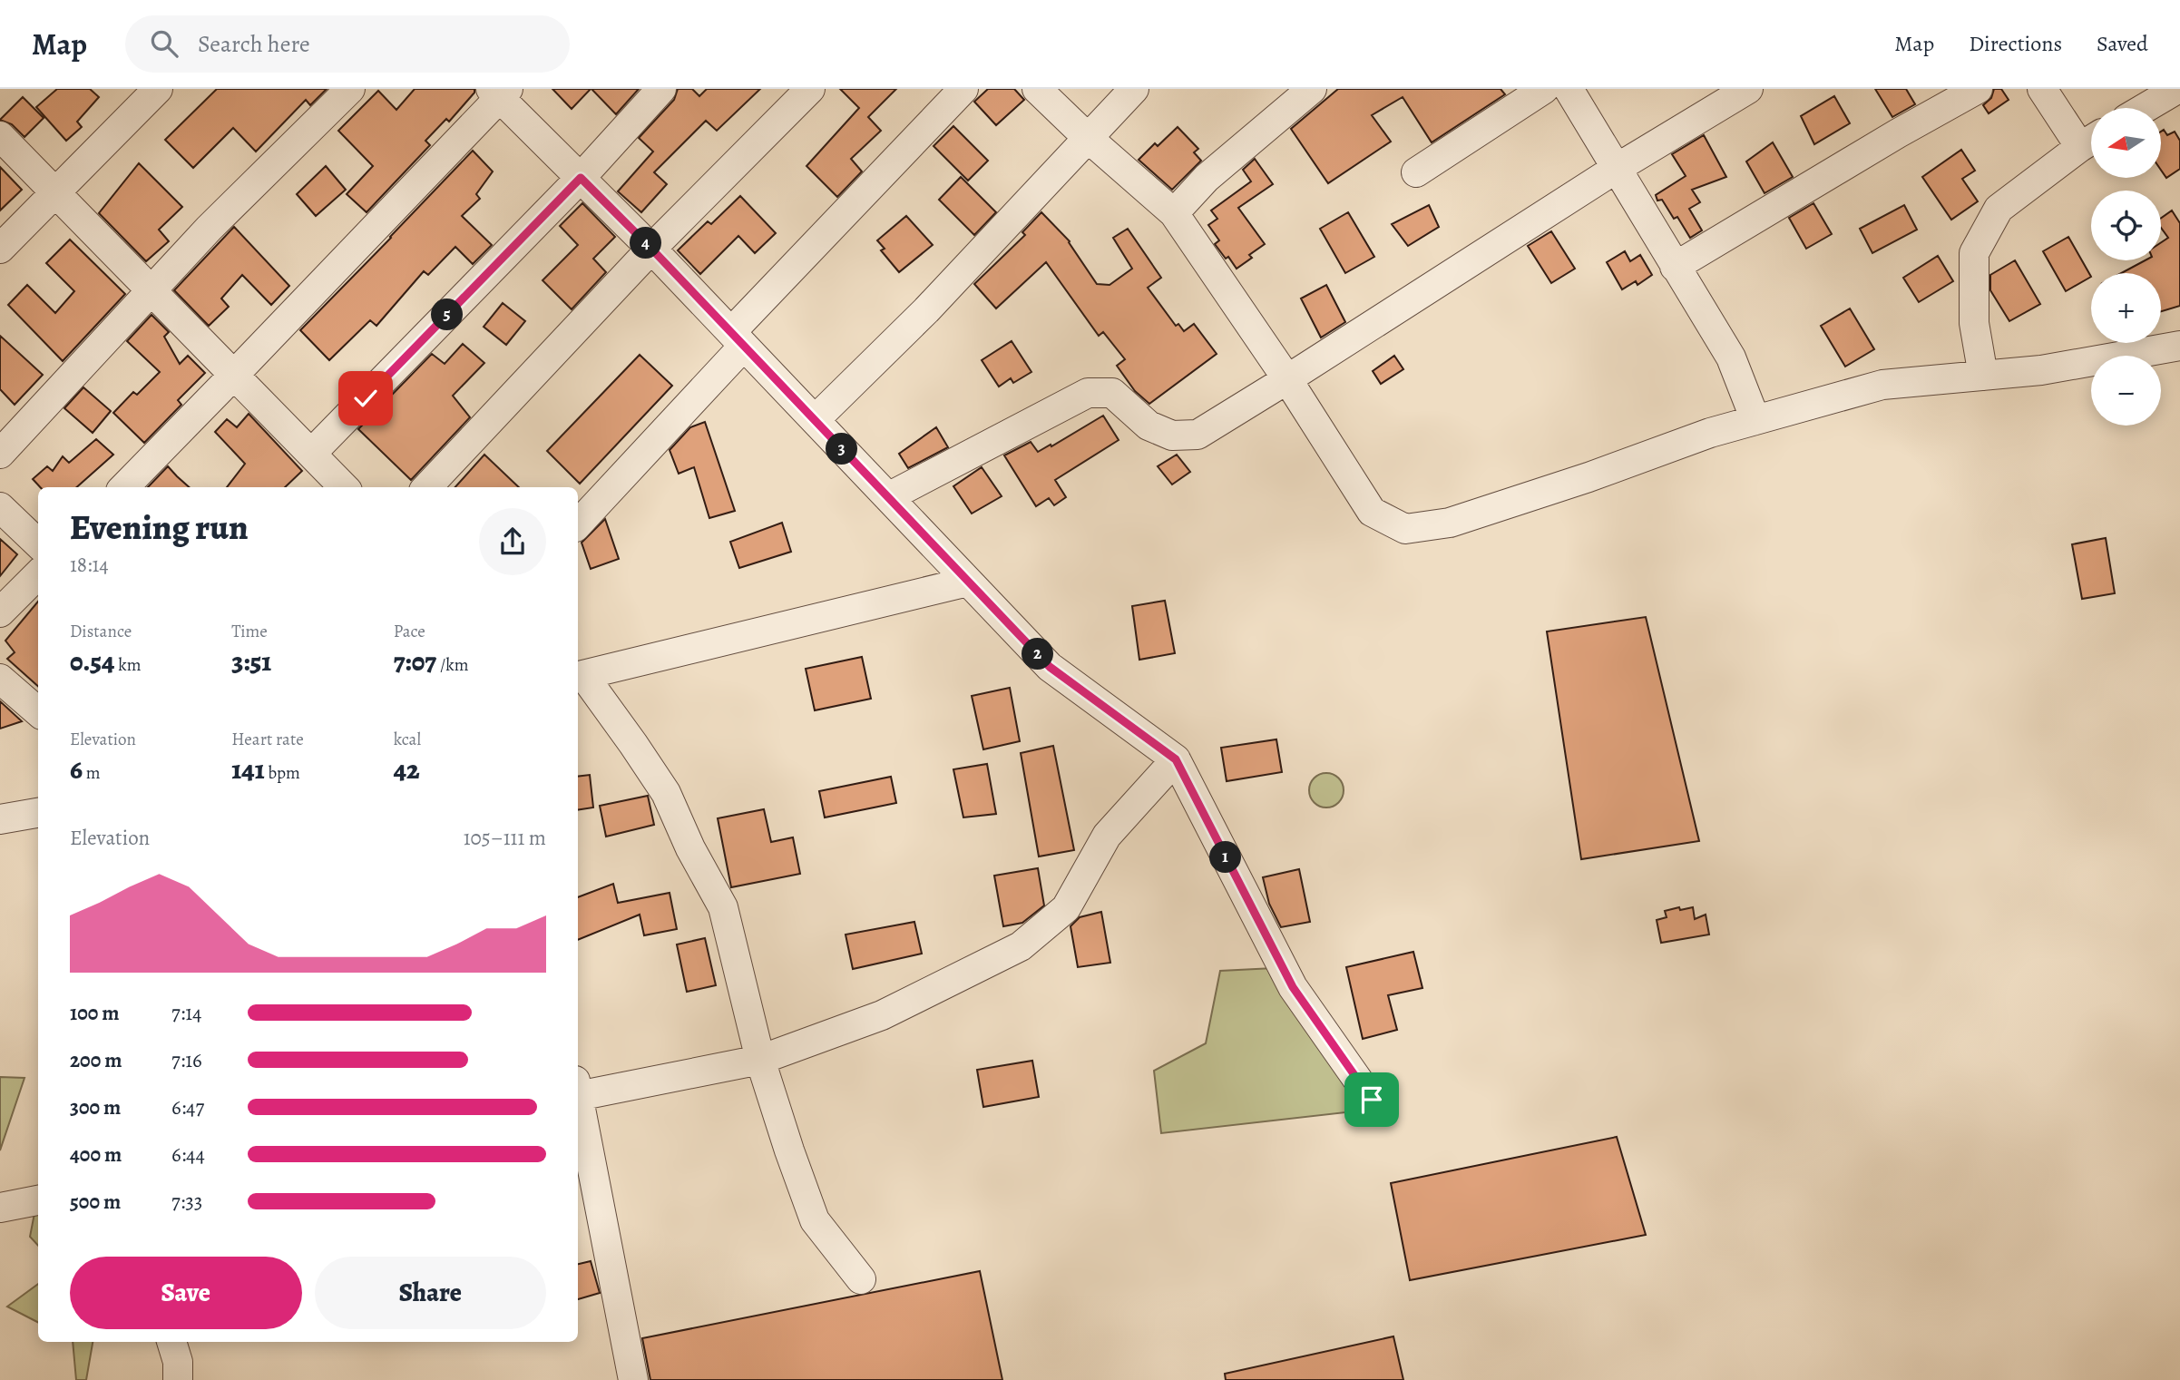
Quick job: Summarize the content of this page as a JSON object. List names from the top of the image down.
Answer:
{
  "north": "left",
  "page": {
    "header": "Map",
    "search": "Search here",
    "nav": ["Map", "Directions", "Saved"],
    "map_buttons": ["+", "−"],
    "pins": [
      "4",
      "5",
      "3",
      "2",
      "1"
    ],
    "heading": ["Evening run", "18:14"],
    "stats": [
      ["Distance", "0.54 km"],
      ["Time", "3:51"],
      ["Pace", "7:07 /km"],
      ["Elevation", "6 m"],
      ["Heart rate", "141 bpm"],
      ["kcal", "42"]
    ],
    "chart": ["Elevation", "105–111 m"],
    "list": [
      {
        "name": "100 m",
        "note": "7:14"
      },
      {
        "name": "200 m",
        "note": "7:16"
      },
      {
        "name": "300 m",
        "note": "6:47"
      },
      {
        "name": "400 m",
        "note": "6:44"
      },
      {
        "name": "500 m",
        "note": "7:33"
      }
    ],
    "buttons": ["Save", "Share"]
  }
}
